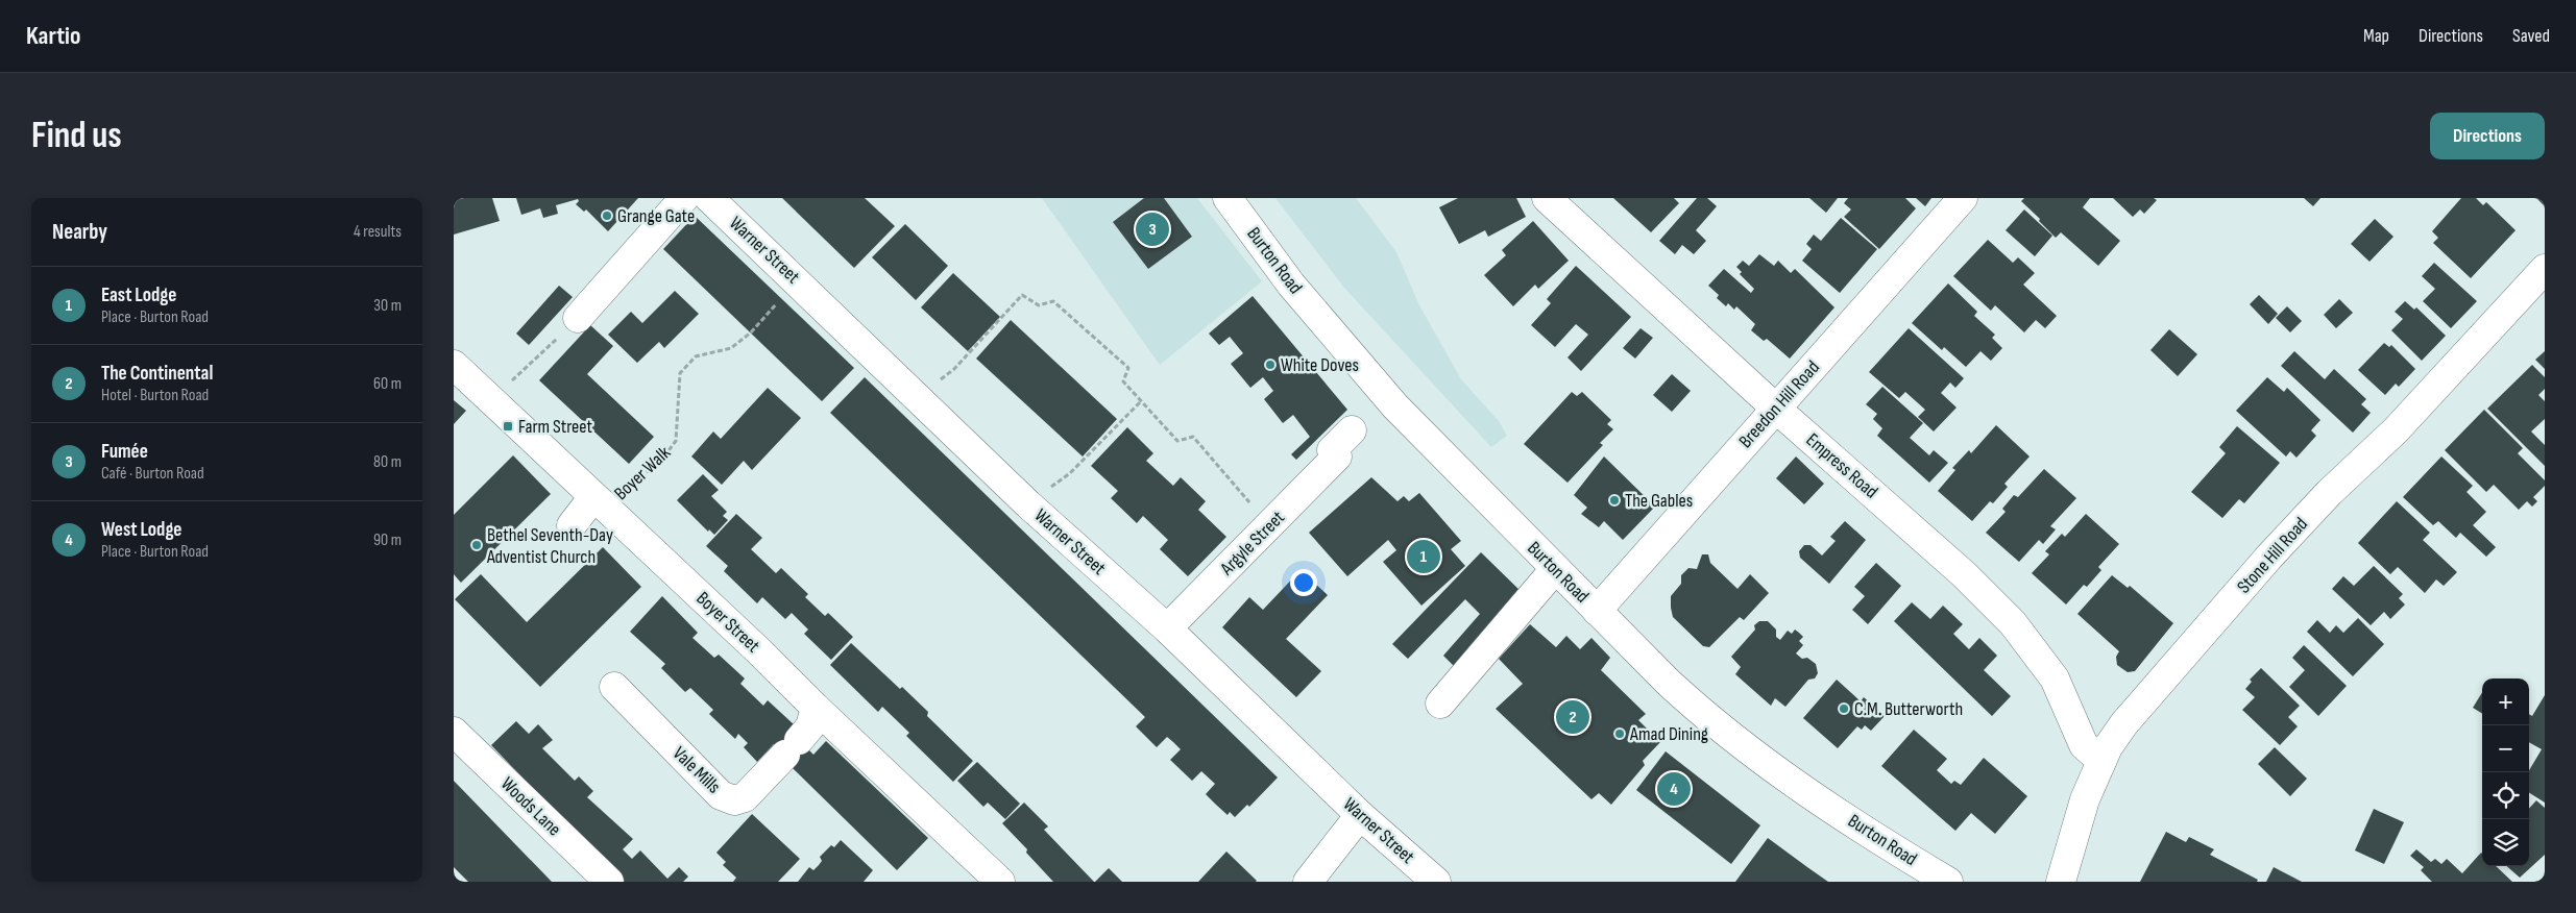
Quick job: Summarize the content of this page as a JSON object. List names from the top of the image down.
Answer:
{
  "streets": {
    "street": [
      "Warner Street",
      "Burton Road",
      "Breedon Hill Road",
      "Empress Road",
      "Argyle Street",
      "Stone Hill Road",
      "Boyer Street",
      "Vale Mills",
      "Woods Lane"
    ],
    "path": ["Boyer Walk"]
  },
  "crossings": [
    ["Warner Street", "Boyer Walk"],
    ["Warner Street", "Argyle Street"],
    ["Burton Road", "Breedon Hill Road"],
    ["Breedon Hill Road", "Empress Road"],
    ["Empress Road", "Stone Hill Road"],
    ["Boyer Walk", "Boyer Street"],
    ["Boyer Street", "Vale Mills"]
  ],
  "places": {
    "other": [
      "Grange Gate",
      "White Doves",
      "The Gables",
      "Bethel Seventh-Day Adventist Church",
      "C.M. Butterworth",
      "Amad Dining"
    ],
    "transit": ["Farm Street"]
  },
  "page": {
    "header": "Kartio",
    "nav": ["Map", "Directions", "Saved"],
    "buttons": "Directions",
    "title": "Find us",
    "heading": ["Nearby", "4 results"],
    "pins": [
      "3",
      "1",
      "2",
      "4"
    ],
    "list": [
      {
        "mark": "1",
        "name": "East Lodge",
        "note": "Place · Burton Road",
        "value": "30 m"
      },
      {
        "mark": "2",
        "name": "The Continental",
        "note": "Hotel · Burton Road",
        "value": "60 m"
      },
      {
        "mark": "3",
        "name": "Fumée",
        "note": "Café · Burton Road",
        "value": "80 m"
      },
      {
        "mark": "4",
        "name": "West Lodge",
        "note": "Place · Burton Road",
        "value": "90 m"
      }
    ],
    "map_buttons": ["+", "−"]
  }
}
